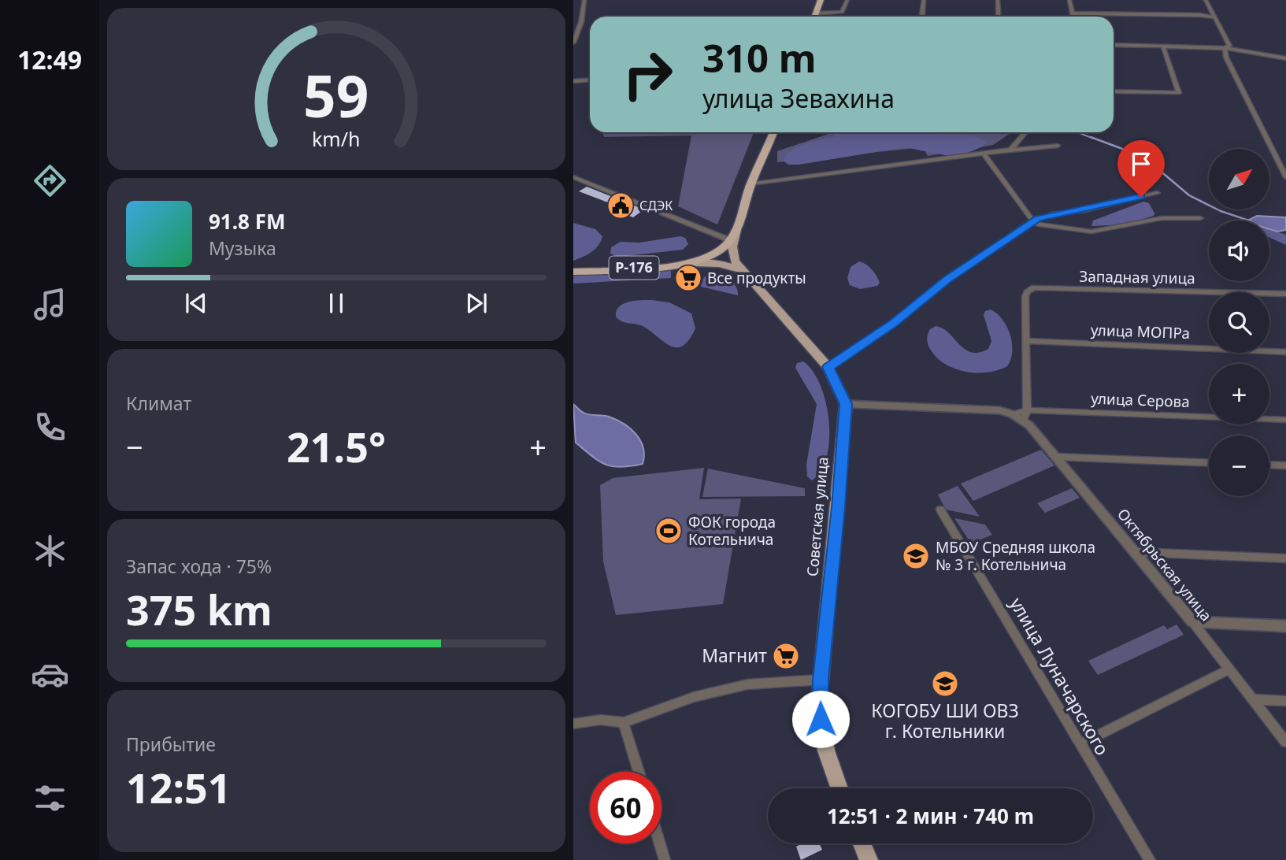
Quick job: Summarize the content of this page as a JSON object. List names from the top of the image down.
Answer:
{
  "streets": {
    "highway": ["Р-176"],
    "main road": ["Советская улица"],
    "street": [
      "Западная улица",
      "улица МОПРа",
      "улица Серова",
      "Октябрьская улица",
      "улица Луначарского"
    ]
  },
  "crossings": [
    ["Западная улица", "улица МОПРа"],
    ["улица Серова", "Октябрьская улица"],
    ["Советская улица", "Октябрьская улица"]
  ],
  "places": {
    "public building": ["СДЭК"],
    "supermarket": ["Все продукты", "Магнит"],
    "sports": ["ФОК города Котельнича"],
    "school or university": ["МБОУ Средняя школа № 3 г. Котельнича", "КОГОБУ ШИ ОВЗ г. Котельники"]
  },
  "north": "top right",
  "page": {
    "tabs": "12:49",
    "turn": ["310 m", "улица Зевахина"],
    "map_buttons": ["+", "−"],
    "song": ["91.8 FM", "Музыка"],
    "tile": [
      "Климат",
      ["Запас хода · 75%", "375 km"],
      ["Прибытие", "12:51"]
    ],
    "heat": ["−", "21.5°", "+"],
    "limit": "60",
    "trip": "12:51 · 2 мин · 740 m",
    "gauge": ["59", "km/h"]
  }
}
